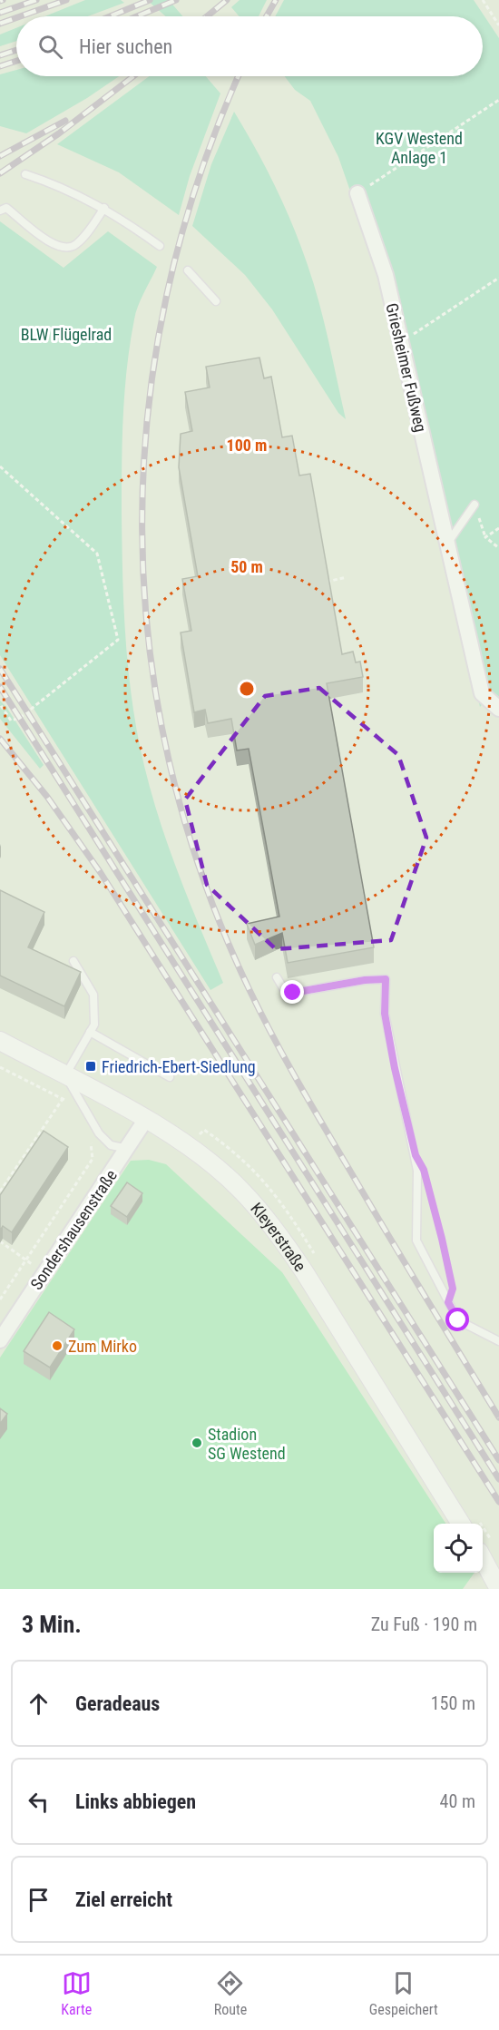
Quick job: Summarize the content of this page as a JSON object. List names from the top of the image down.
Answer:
{
  "streets": {
    "street": ["Griesheimer Fußweg", "Sondershausenstraße", "Kleyerstraße"]
  },
  "crossings": [
    ["Sondershausenstraße", "Kleyerstraße"]
  ],
  "parks": ["KGV Westend Anlage 1", "BLW Flügelrad"],
  "places": {
    "transit": ["Friedrich-Ebert-Siedlung"],
    "other": ["Zum Mirko", "Stadion SG Westend"]
  },
  "page": {
    "search": "Hier suchen",
    "heading": ["3 Min.", "Zu Fuß · 190 m"],
    "list": [
      ["Geradeaus", "150 m"],
      ["Links abbiegen", "40 m"],
      "Ziel erreicht"
    ],
    "nav": ["Karte", "Route", "Gespeichert"]
  },
  "rings": ["100 m", "50 m"]
}
